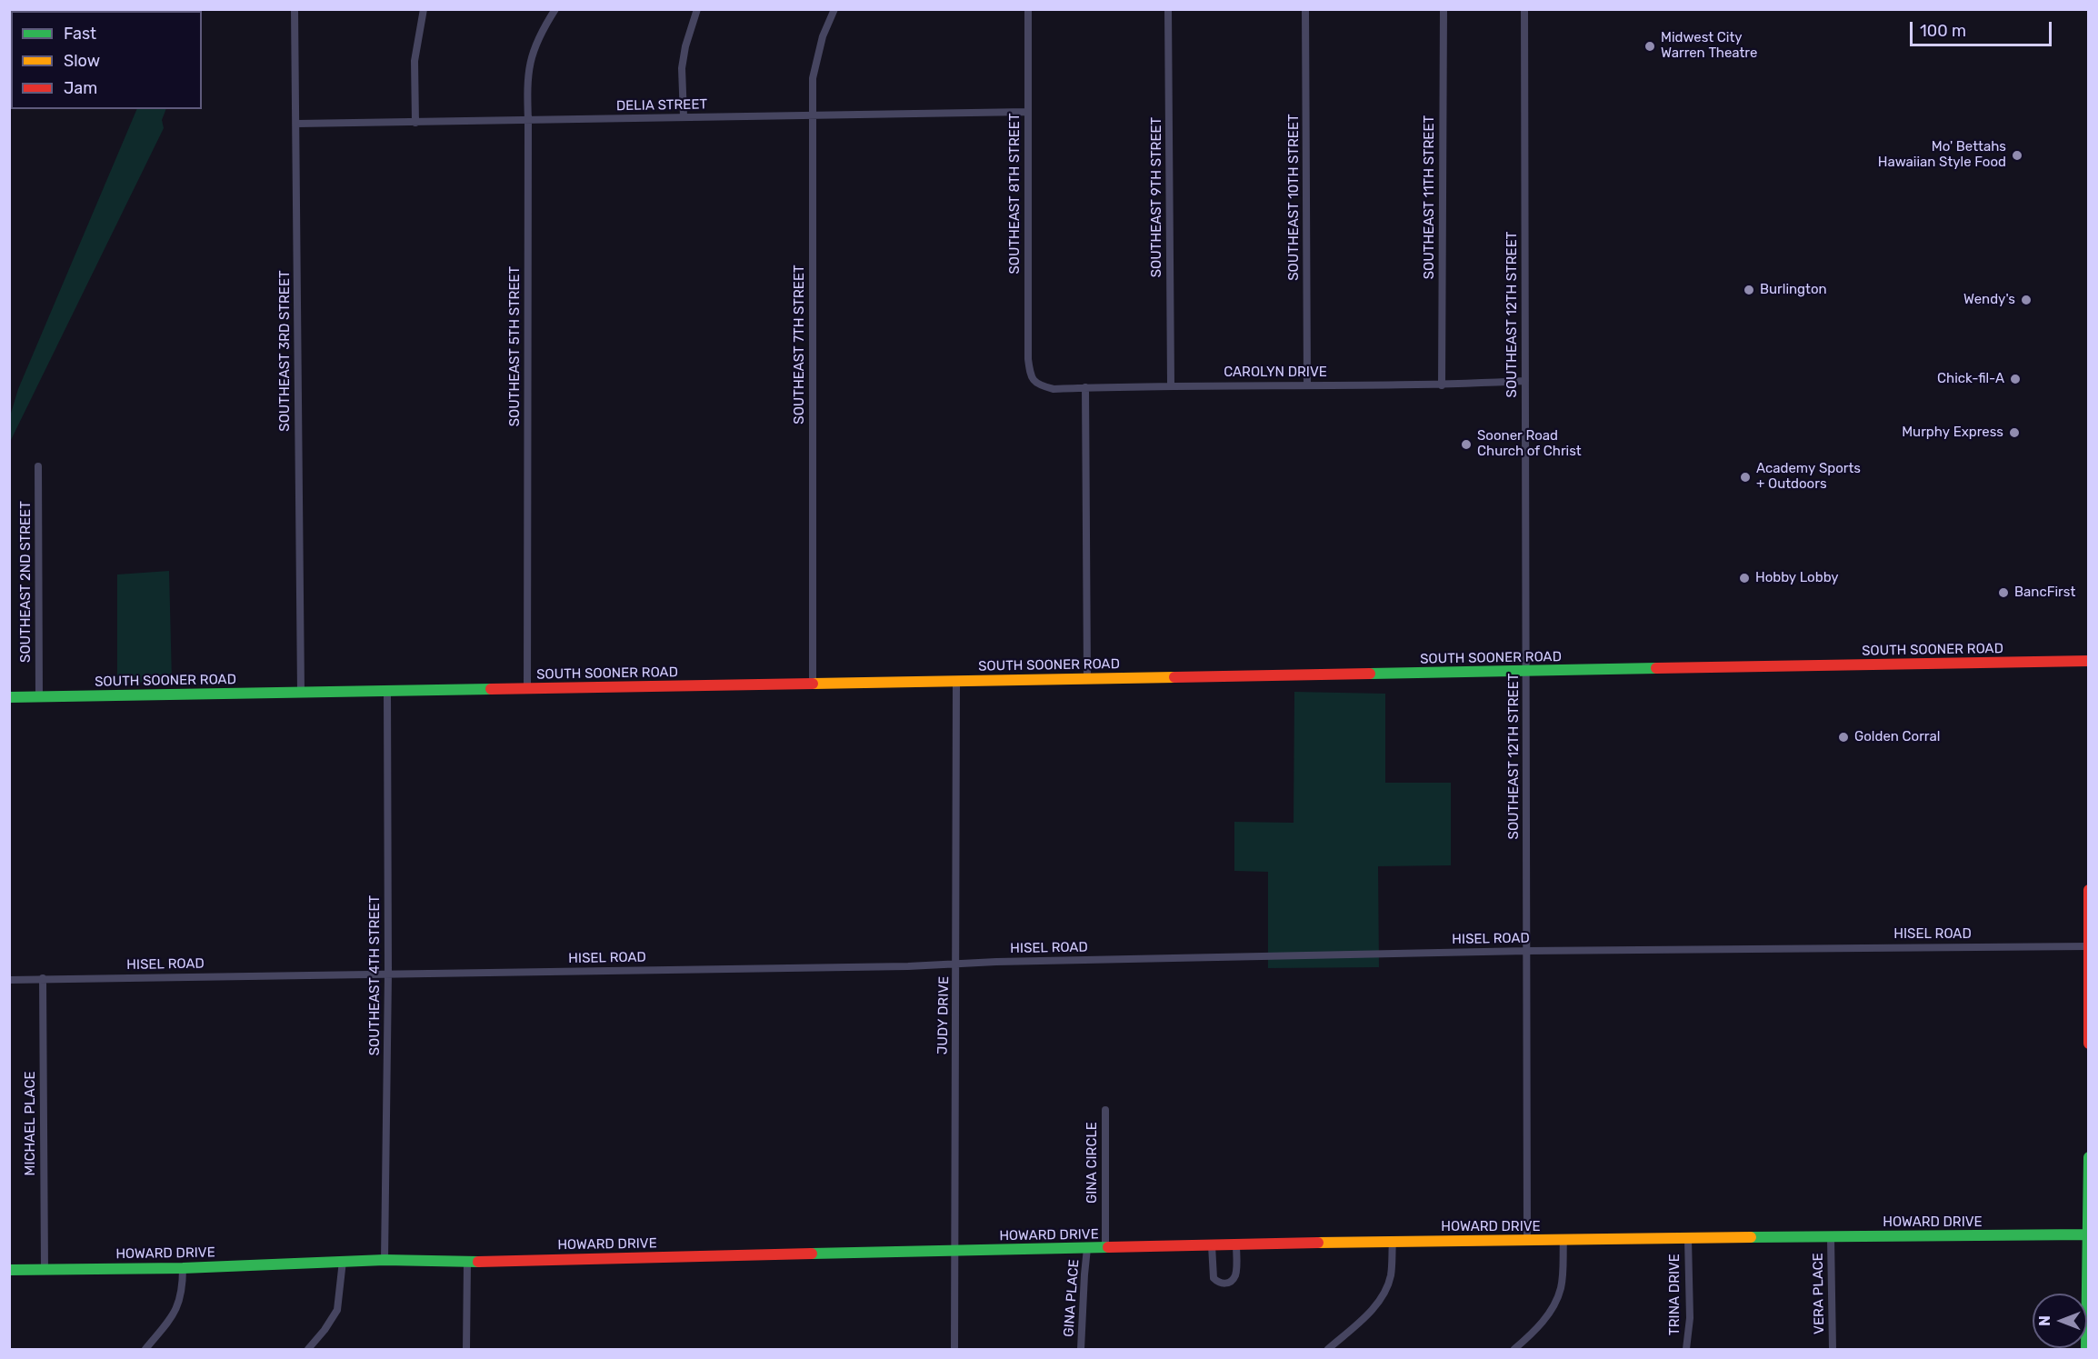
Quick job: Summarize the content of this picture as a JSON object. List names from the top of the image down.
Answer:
{
  "streets": {
    "main road": ["SOUTH SOONER ROAD", "HOWARD DRIVE"],
    "street": [
      "DELIA STREET",
      "SOUTHEAST 8TH STREET",
      "SOUTHEAST 9TH STREET",
      "SOUTHEAST 10TH STREET",
      "SOUTHEAST 11TH STREET",
      "SOUTHEAST 12TH STREET",
      "SOUTHEAST 7TH STREET",
      "SOUTHEAST 5TH STREET",
      "SOUTHEAST 3RD STREET",
      "CAROLYN DRIVE",
      "SOUTHEAST 2ND STREET",
      "HISEL ROAD",
      "SOUTHEAST 4TH STREET",
      "JUDY DRIVE",
      "MICHAEL PLACE",
      "GINA CIRCLE",
      "VERA PLACE",
      "TRINA DRIVE",
      "GINA PLACE"
    ]
  },
  "crossings": [
    ["DELIA STREET", "SOUTHEAST 8TH STREET"],
    ["DELIA STREET", "SOUTHEAST 7TH STREET"],
    ["DELIA STREET", "SOUTHEAST 5TH STREET"],
    ["DELIA STREET", "SOUTHEAST 3RD STREET"],
    ["SOUTHEAST 8TH STREET", "CAROLYN DRIVE"],
    ["SOUTHEAST 9TH STREET", "CAROLYN DRIVE"],
    ["SOUTHEAST 10TH STREET", "CAROLYN DRIVE"],
    ["SOUTHEAST 11TH STREET", "CAROLYN DRIVE"],
    ["SOUTHEAST 12TH STREET", "CAROLYN DRIVE"],
    ["SOUTHEAST 12TH STREET", "SOUTH SOONER ROAD"],
    ["SOUTHEAST 12TH STREET", "HISEL ROAD"],
    ["SOUTHEAST 12TH STREET", "HOWARD DRIVE"],
    ["SOUTHEAST 7TH STREET", "SOUTH SOONER ROAD"],
    ["SOUTHEAST 5TH STREET", "SOUTH SOONER ROAD"],
    ["SOUTHEAST 3RD STREET", "SOUTH SOONER ROAD"],
    ["SOUTHEAST 2ND STREET", "SOUTH SOONER ROAD"],
    ["SOUTH SOONER ROAD", "SOUTHEAST 4TH STREET"],
    ["SOUTH SOONER ROAD", "JUDY DRIVE"],
    ["HISEL ROAD", "SOUTHEAST 4TH STREET"],
    ["HISEL ROAD", "JUDY DRIVE"],
    ["HISEL ROAD", "MICHAEL PLACE"],
    ["SOUTHEAST 4TH STREET", "HOWARD DRIVE"],
    ["JUDY DRIVE", "HOWARD DRIVE"],
    ["MICHAEL PLACE", "HOWARD DRIVE"],
    ["GINA CIRCLE", "HOWARD DRIVE"],
    ["HOWARD DRIVE", "VERA PLACE"],
    ["HOWARD DRIVE", "TRINA DRIVE"],
    ["HOWARD DRIVE", "GINA PLACE"]
  ],
  "places": [
    "Midwest City Warren Theatre",
    "Mo' Bettahs Hawaiian Style Food",
    "Burlington",
    "Wendy's",
    "Chick-fil-A",
    "Murphy Express",
    "Sooner Road Church of Christ",
    "Academy Sports + Outdoors",
    "Hobby Lobby",
    "BancFirst",
    "Golden Corral"
  ],
  "legend": ["Fast", "Slow", "Jam"],
  "scale_bar": "100 m",
  "north": "left"
}
